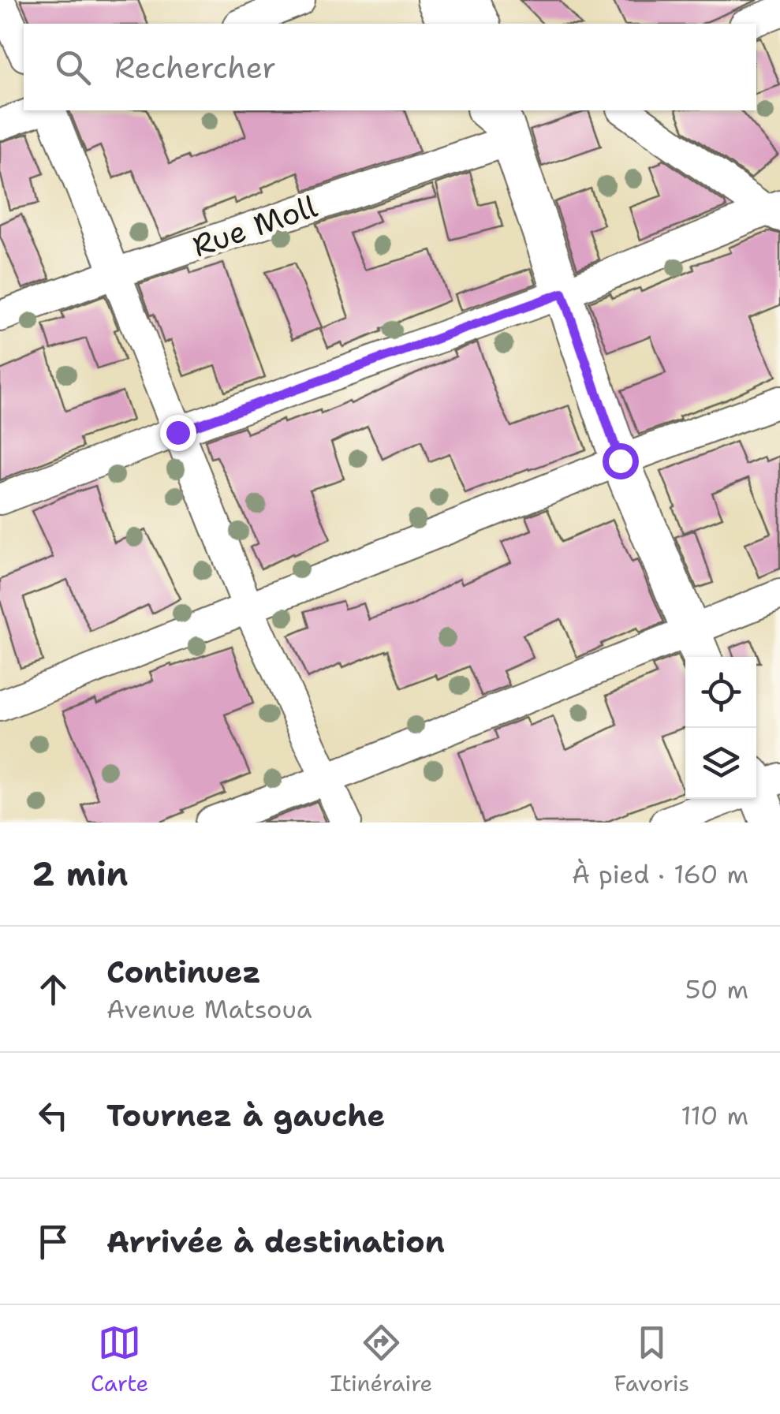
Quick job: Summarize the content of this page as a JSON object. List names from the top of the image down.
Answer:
{
  "streets": {
    "street": ["Rue Moll"]
  },
  "page": {
    "search": "Rechercher",
    "heading": ["2 min", "À pied · 160 m"],
    "list": [
      ["Continuez", "Avenue Matsoua", "50 m"],
      ["Tournez à gauche", "110 m"],
      "Arrivée à destination"
    ],
    "nav": ["Carte", "Itinéraire", "Favoris"]
  }
}
